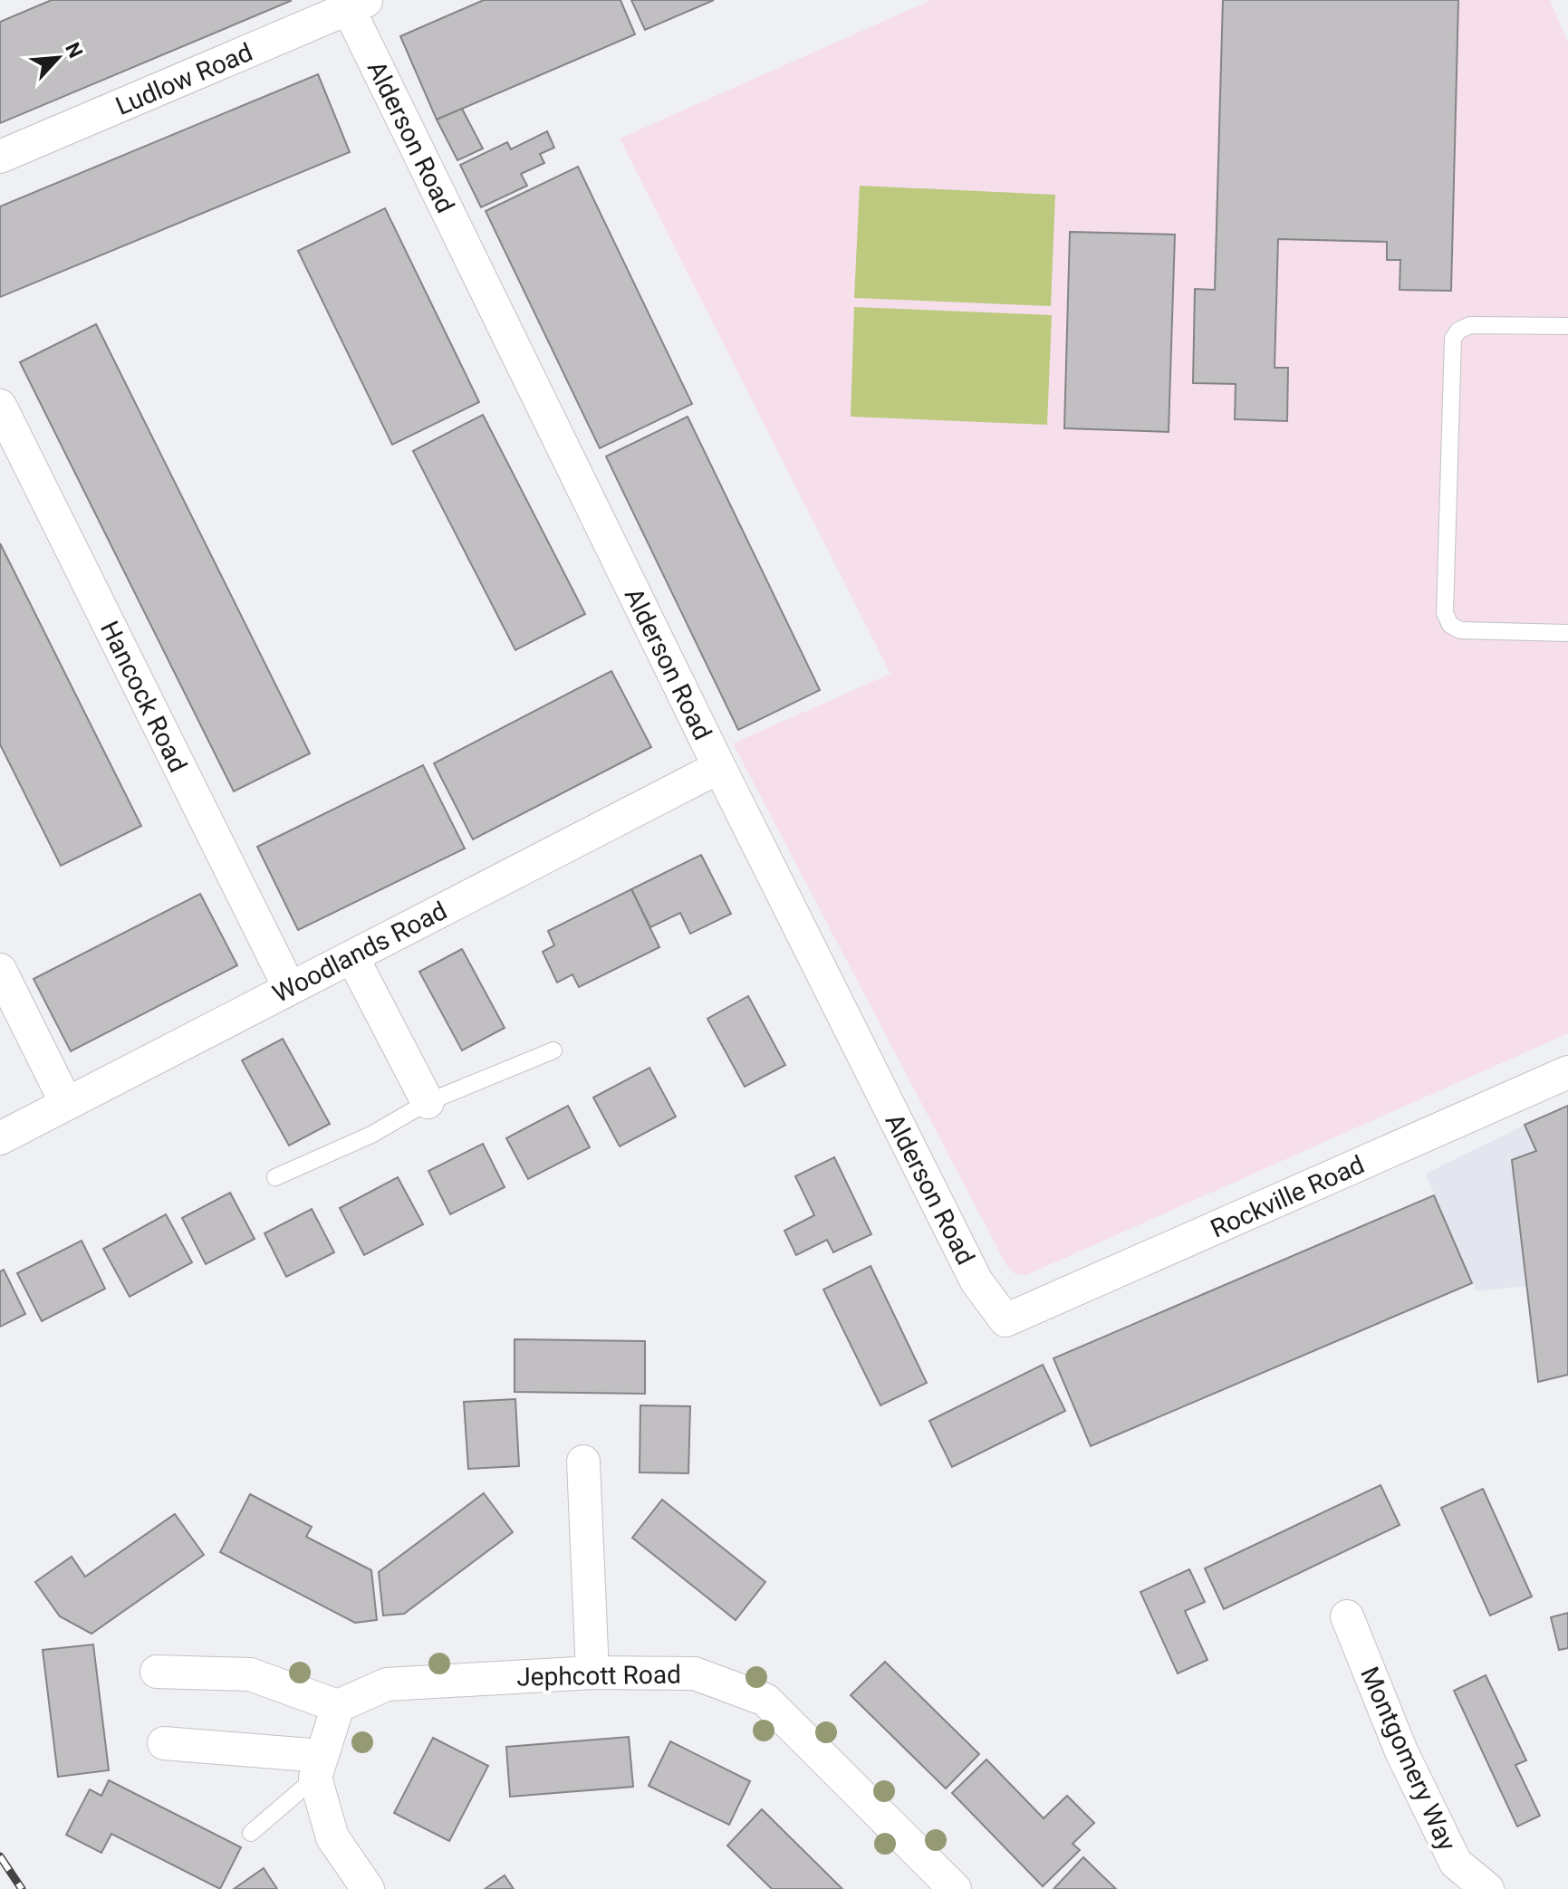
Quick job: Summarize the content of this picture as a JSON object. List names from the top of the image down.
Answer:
{
  "streets": {
    "street": [
      "Ludlow Road",
      "Alderson Road",
      "Hancock Road",
      "Woodlands Road",
      "Rockville Road",
      "Jephcott Road",
      "Montgomery Way"
    ]
  },
  "crossings": [
    ["Ludlow Road", "Alderson Road"],
    ["Alderson Road", "Woodlands Road"],
    ["Alderson Road", "Rockville Road"],
    ["Hancock Road", "Woodlands Road"]
  ],
  "north": "top right"
}
